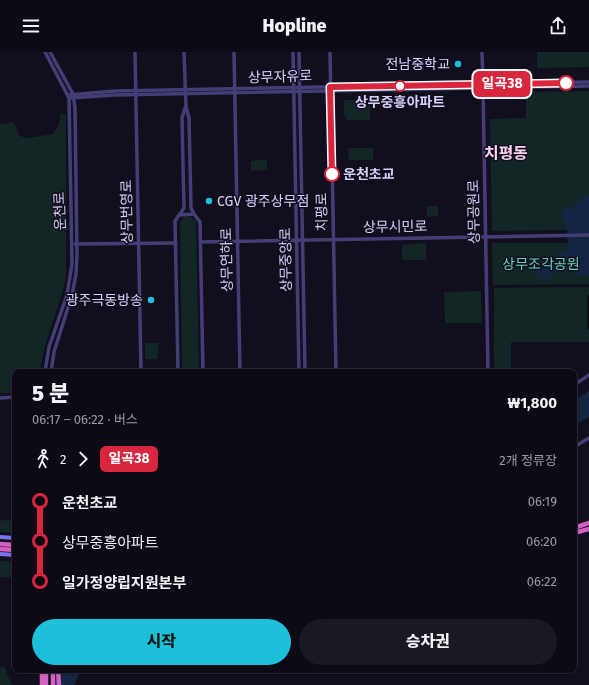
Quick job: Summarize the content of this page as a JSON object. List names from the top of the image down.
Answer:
{
  "streets": {
    "street": [
      "상무자유로",
      "운천로",
      "상무번영로",
      "치평로",
      "상무공원로",
      "상무시민로",
      "상무연하로",
      "상무중앙로"
    ]
  },
  "crossings": [
    ["상무자유로", "운천로"],
    ["상무자유로", "상무번영로"],
    ["상무자유로", "치평로"],
    ["상무자유로", "상무공원로"],
    ["상무자유로", "상무연하로"],
    ["상무자유로", "상무중앙로"],
    ["치평로", "상무시민로"],
    ["상무공원로", "상무시민로"],
    ["상무시민로", "상무연하로"],
    ["상무시민로", "상무중앙로"]
  ],
  "districts": ["치평동"],
  "parks": ["상무조각공원"],
  "places": [
    "전남중학교",
    "상무중흥아파트",
    "운천초교",
    "CGV 광주상무점",
    "광주극동방송"
  ],
  "lines": ["bus line 일곡38"],
  "page": {
    "header": "Hopline",
    "on_map": "일곡38",
    "heading": ["5 분", "06:17 – 06:22 · 버스", "₩1,800"],
    "legs": ["2", "일곡38", "2개 정류장"],
    "list": [
      {
        "name": "운천초교",
        "value": "06:19"
      },
      {
        "name": "상무중흥아파트",
        "value": "06:20"
      },
      {
        "name": "일가정양립지원본부",
        "value": "06:22"
      }
    ],
    "buttons": ["시작", "승차권"]
  }
}
